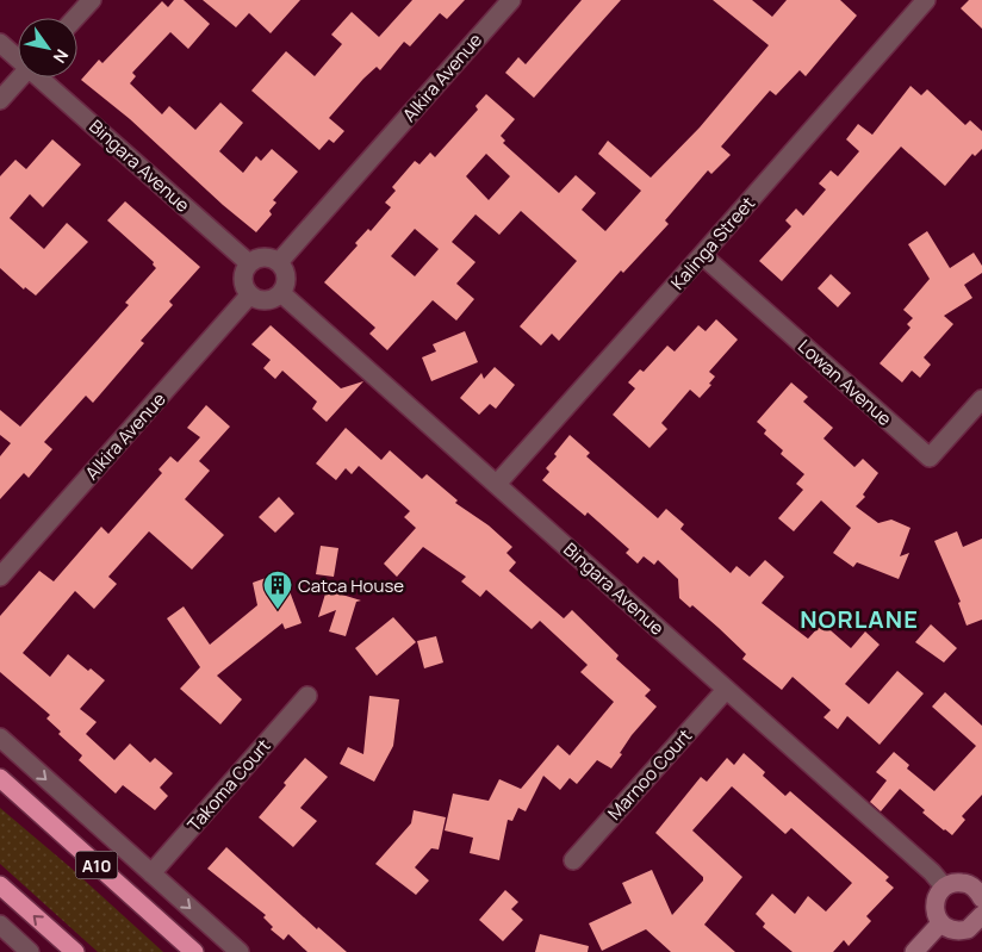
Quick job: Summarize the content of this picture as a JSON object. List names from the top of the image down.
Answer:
{
  "streets": {
    "highway": ["A10"],
    "street": [
      "Alkira Avenue",
      "Bingara Avenue",
      "Kalinga Street",
      "Lowan Avenue",
      "Marnoo Court",
      "Takoma Court"
    ]
  },
  "crossings": [
    ["Alkira Avenue", "Bingara Avenue"],
    ["Bingara Avenue", "Kalinga Street"],
    ["Bingara Avenue", "Marnoo Court"],
    ["Kalinga Street", "Lowan Avenue"]
  ],
  "districts": ["NORLANE"],
  "places": {
    "building": ["Catca House"]
  },
  "north": "bottom right"
}
